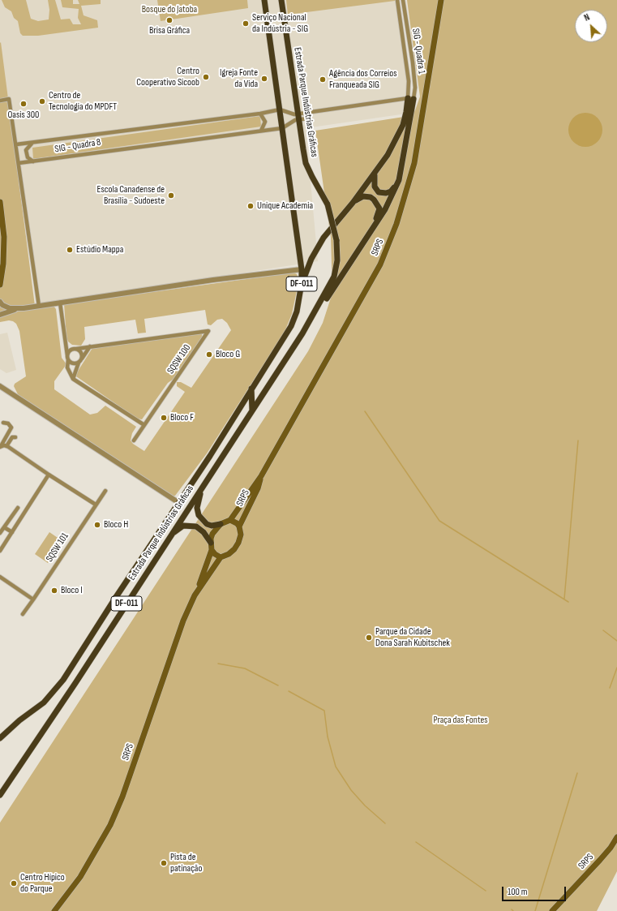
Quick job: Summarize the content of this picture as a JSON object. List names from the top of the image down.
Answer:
{
  "streets": {
    "main road": ["Estrada Parque Indústrias Gráficas", "SRPS", "DF-011"],
    "street": [
      "SIG - Quadra 1",
      "SIG - Quadra 8",
      "SQSW 100",
      "SQSW 101"
    ]
  },
  "crossings": [
    ["Estrada Parque Indústrias Gráficas", "SIG - Quadra 8"]
  ],
  "parks": ["Bosque do Jatoba", "Praça das Fontes"],
  "places": [
    "Brisa Gráfica",
    "Serviço Nacional da Indústria - SIG",
    "Centro Cooperativo Sicoob",
    "Igreja Fonte da Vida",
    "Agência dos Correios Franqueada SIG",
    "Centro de Tecnologia do MPDFT",
    "Oasis 300",
    "Escola Canadense de Brasília - Sudoeste",
    "Unique Academia",
    "Estúdio Mappa",
    "Bloco G",
    "Bloco F",
    "Bloco H",
    "Bloco I",
    "Parque da Cidade Dona Sarah Kubitschek",
    "Pista de patinação",
    "Centro Hípico do Parque"
  ],
  "scale_bar": "100 m",
  "north": "top left"
}
